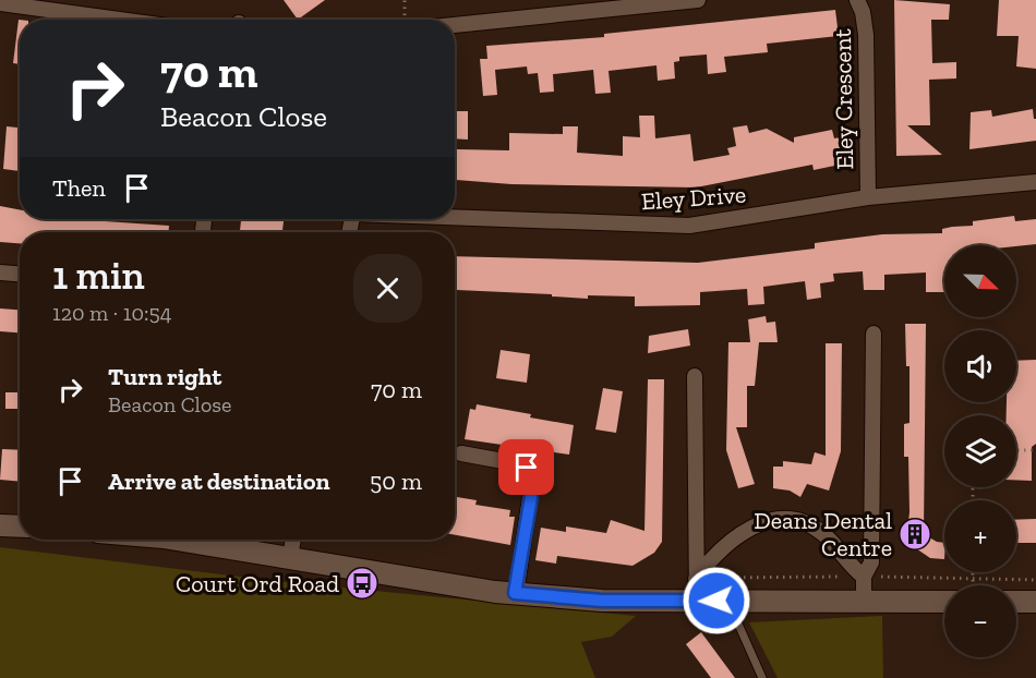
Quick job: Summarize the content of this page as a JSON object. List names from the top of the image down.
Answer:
{
  "streets": {
    "street": ["Eley Crescent", "Eley Drive"]
  },
  "crossings": [
    ["Eley Crescent", "Eley Drive"]
  ],
  "places": {
    "building": ["Deans Dental Centre"],
    "bus stop": ["Court Ord Road"]
  },
  "north": "bottom right",
  "page": {
    "turn": ["70 m", "Beacon Close"],
    "then": "Then",
    "heading": ["1 min", "120 m · 10:54"],
    "map_buttons": ["+", "−"],
    "list": [
      {
        "name": "Turn right",
        "note": "Beacon Close",
        "value": "70 m"
      },
      {
        "name": "Arrive at destination",
        "value": "50 m"
      }
    ]
  }
}
